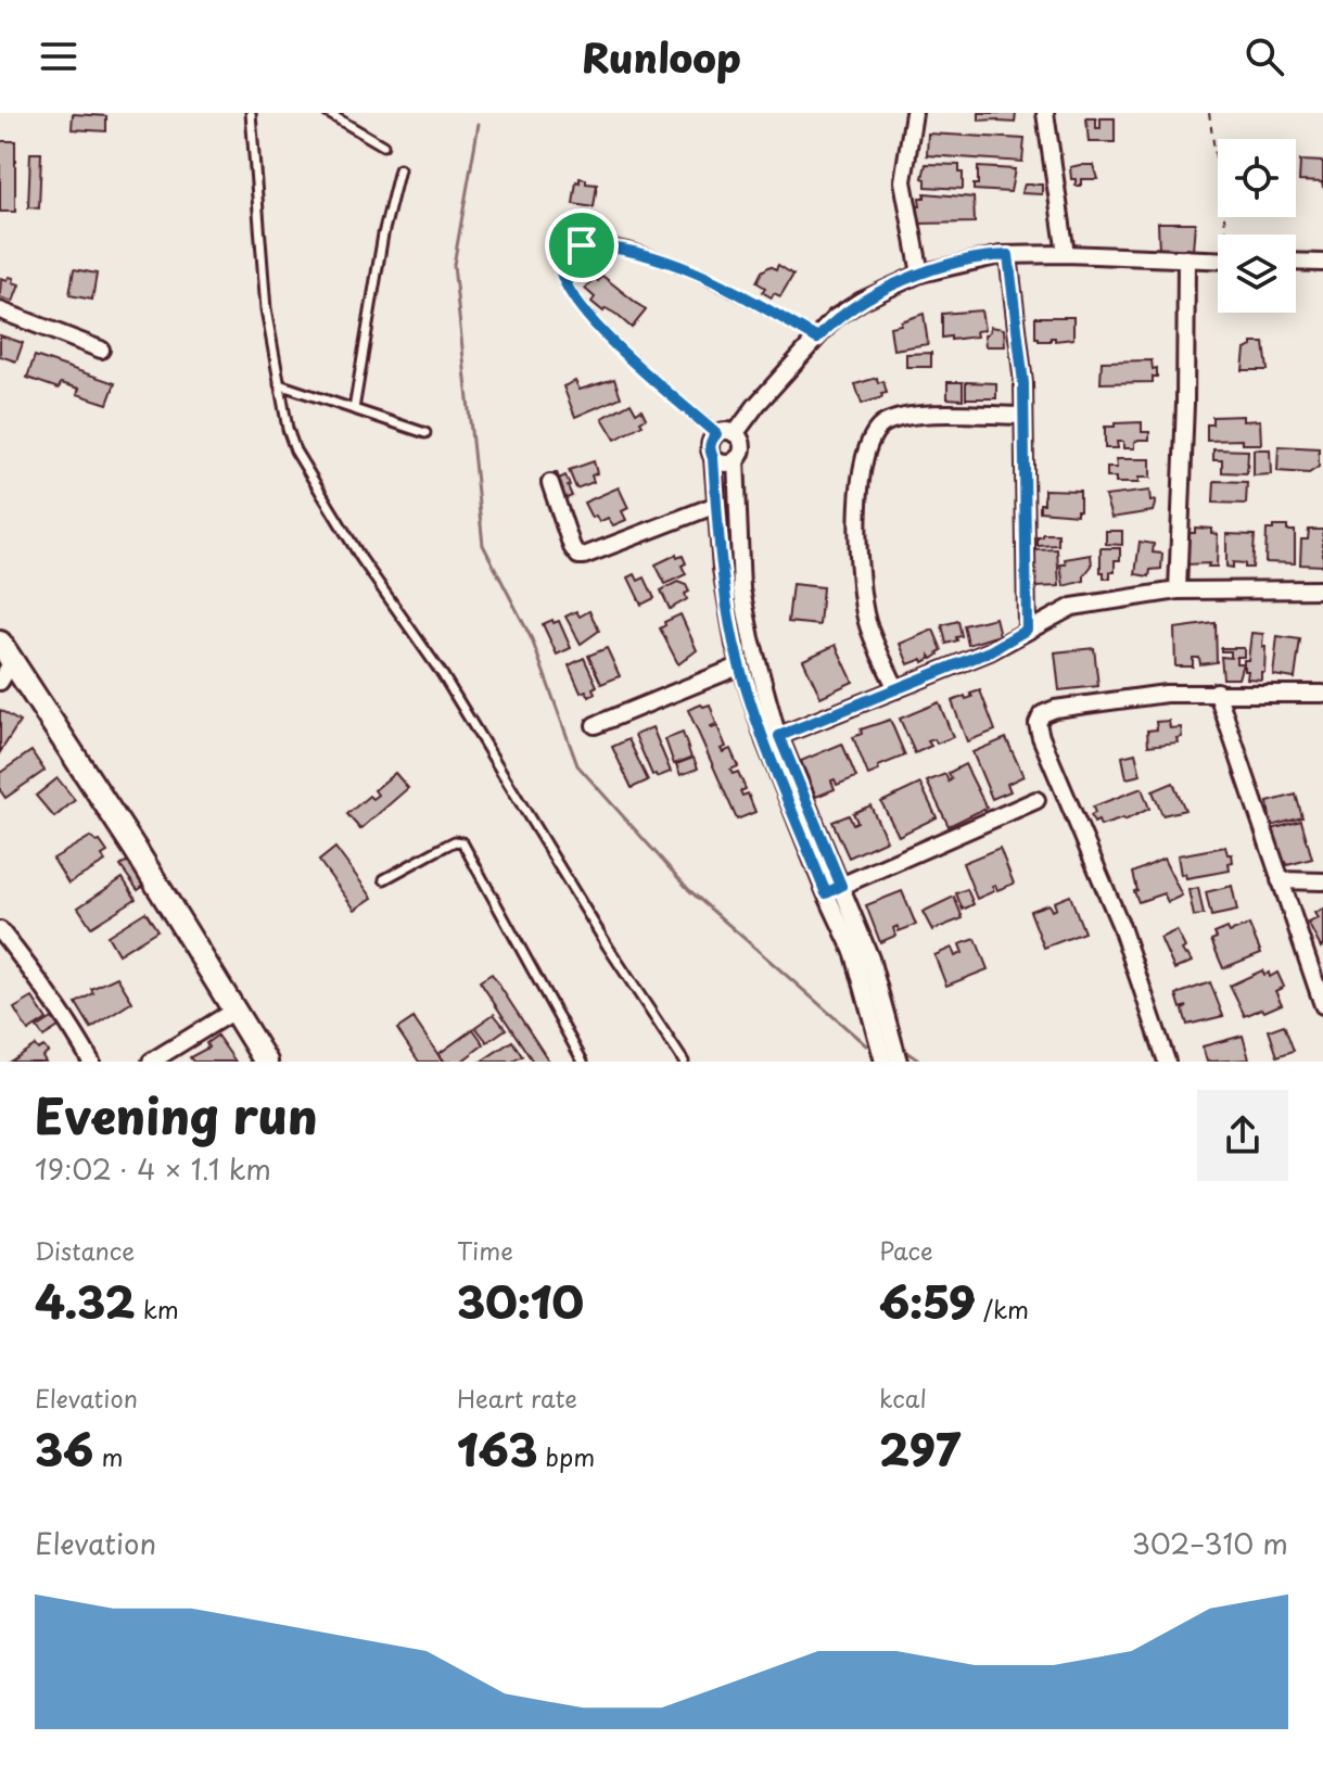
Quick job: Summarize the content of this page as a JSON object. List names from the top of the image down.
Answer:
{
  "page": {
    "header": "Runloop",
    "heading": ["Evening run", "19:02 · 4 × 1.1 km"],
    "stats": [
      ["Distance", "4.32 km"],
      ["Time", "30:10"],
      ["Pace", "6:59 /km"],
      ["Elevation", "36 m"],
      ["Heart rate", "163 bpm"],
      ["kcal", "297"]
    ],
    "chart": ["Elevation", "302–310 m"]
  }
}
